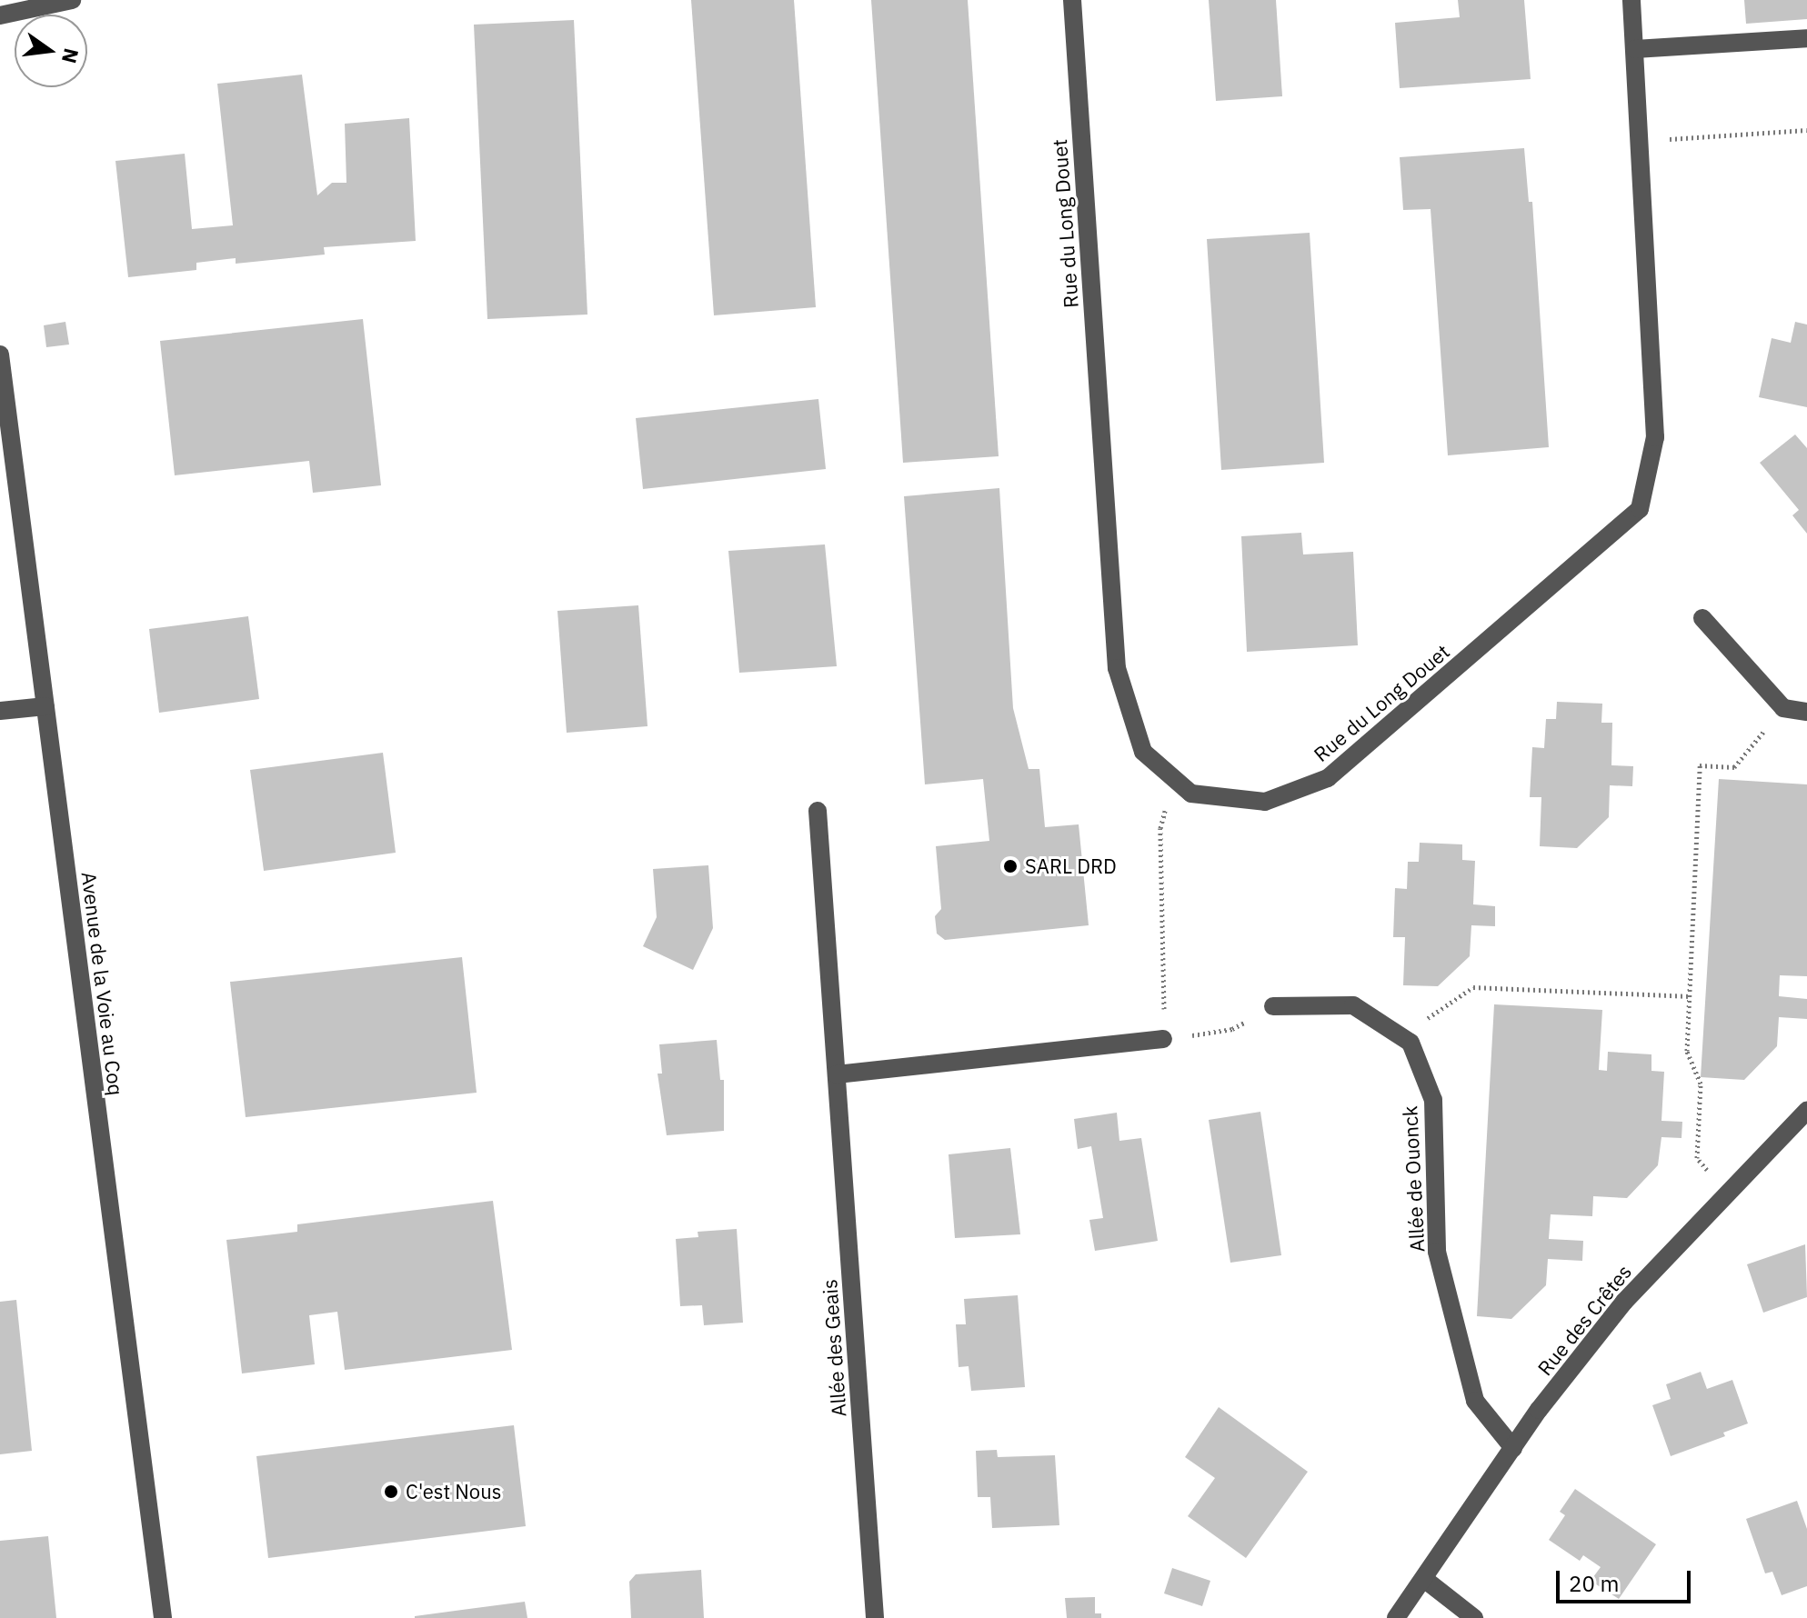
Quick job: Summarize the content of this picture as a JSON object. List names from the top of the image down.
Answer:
{
  "streets": {
    "street": [
      "Rue du Long Douet",
      "Avenue de la Voie au Coq",
      "Allée de Ouonck",
      "Rue des Crêtes",
      "Allée des Geais"
    ]
  },
  "crossings": [
    ["Allée de Ouonck", "Rue des Crêtes"]
  ],
  "places": ["SARL DRD", "C'est Nous"],
  "scale_bar": "20 m",
  "north": "right"
}
